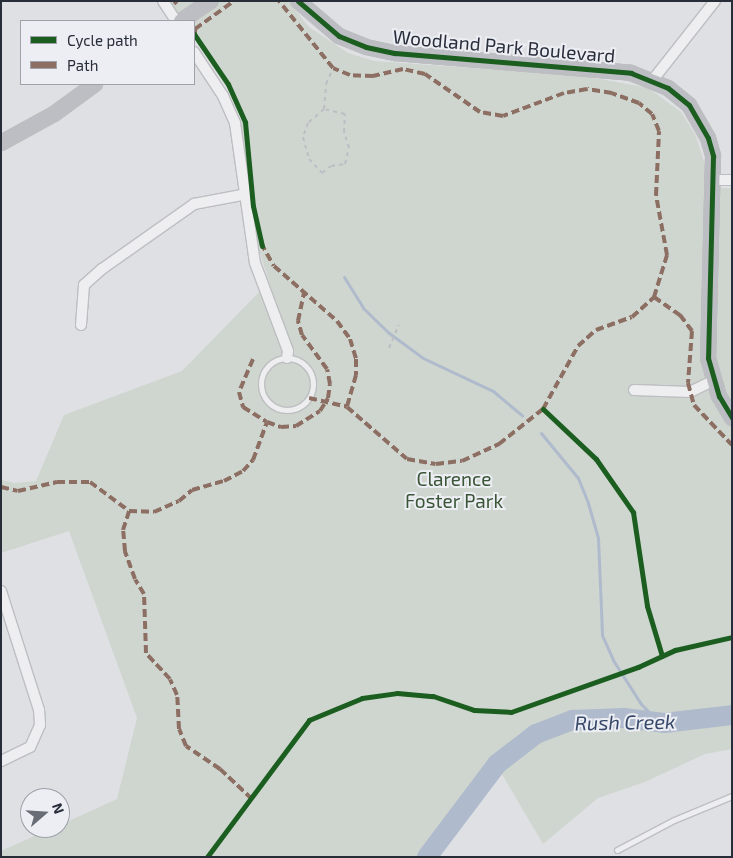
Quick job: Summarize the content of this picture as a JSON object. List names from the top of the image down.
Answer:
{
  "streets": {
    "street": ["Woodland Park Boulevard"]
  },
  "water": ["Rush Creek"],
  "parks": ["Clarence Foster Park"],
  "legend": ["Cycle path", "Path"],
  "north": "right"
}
